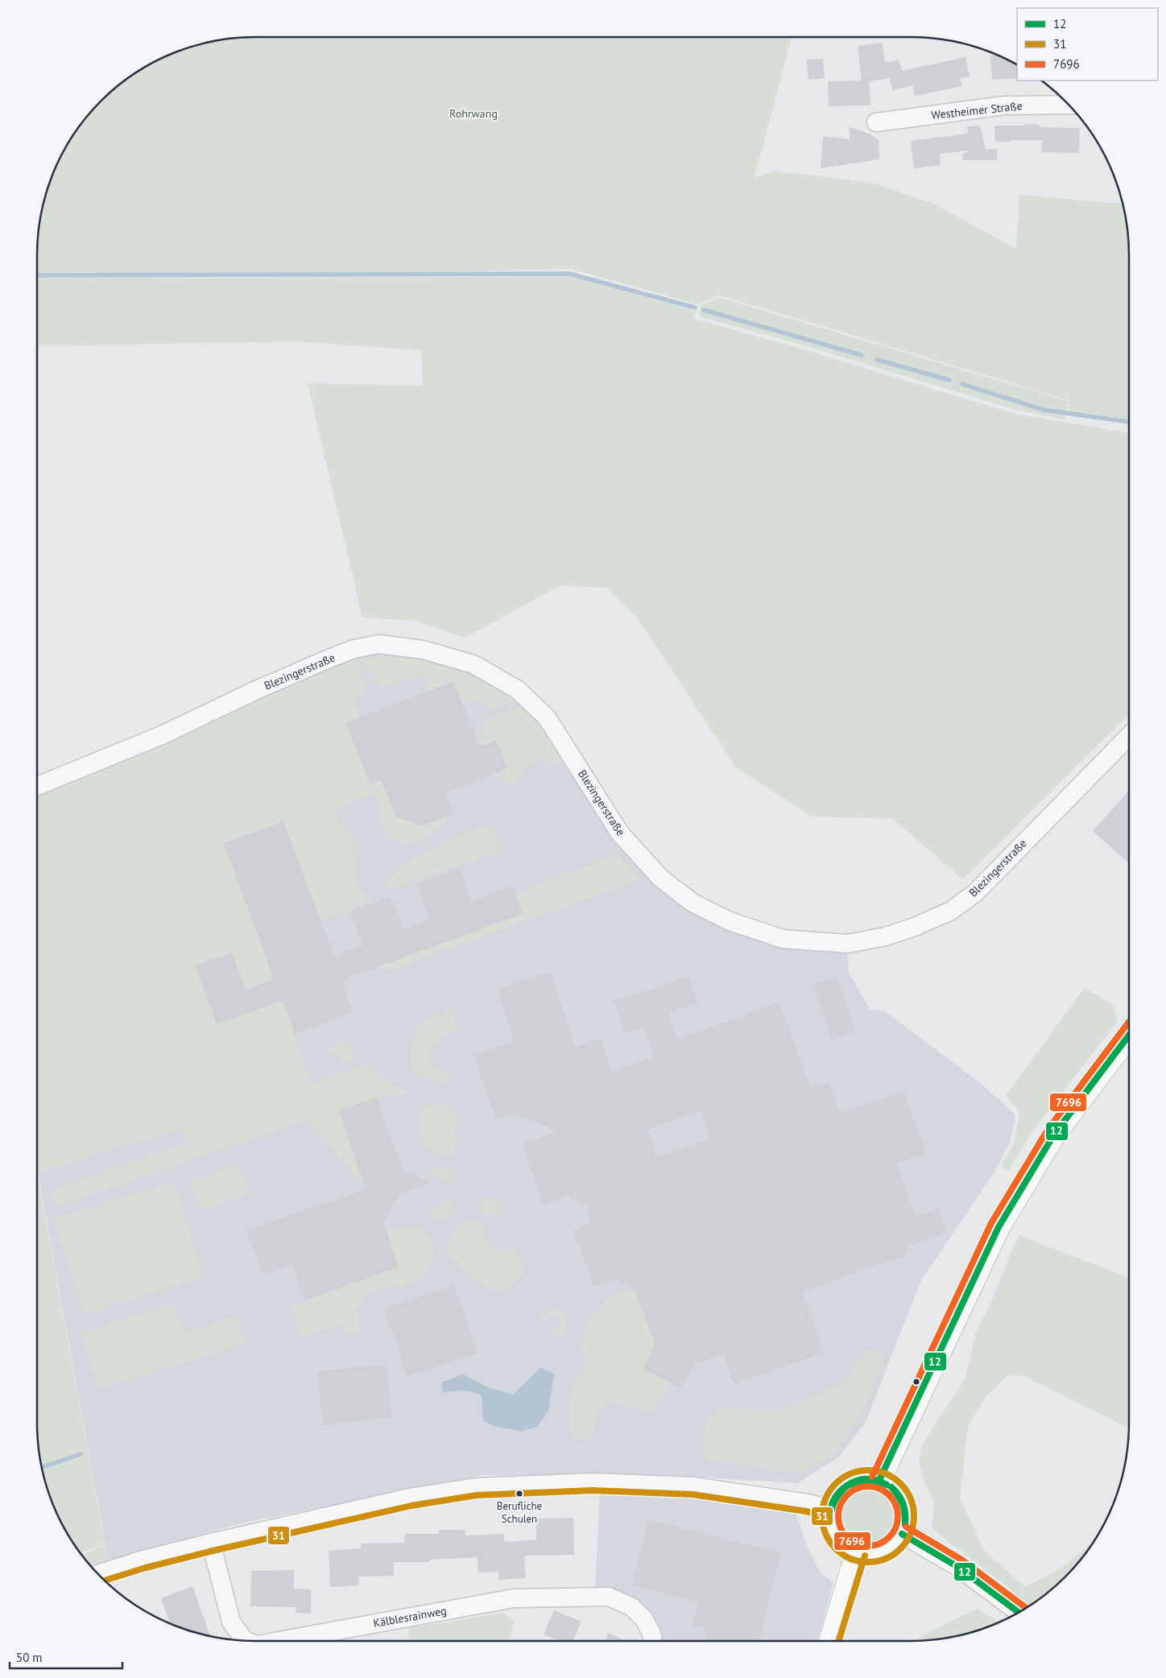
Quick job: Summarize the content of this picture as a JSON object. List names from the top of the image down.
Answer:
{
  "streets": {
    "street": ["Westheimer Straße", "Blezingerstraße", "Kälblesrainweg"]
  },
  "parks": ["Rohrwang"],
  "places": ["Berufliche Schulen"],
  "lines": ["transit line 7696", "transit line 12", "transit line 31"],
  "legend": ["12", "31", "7696"],
  "scale_bar": "50 m"
}
